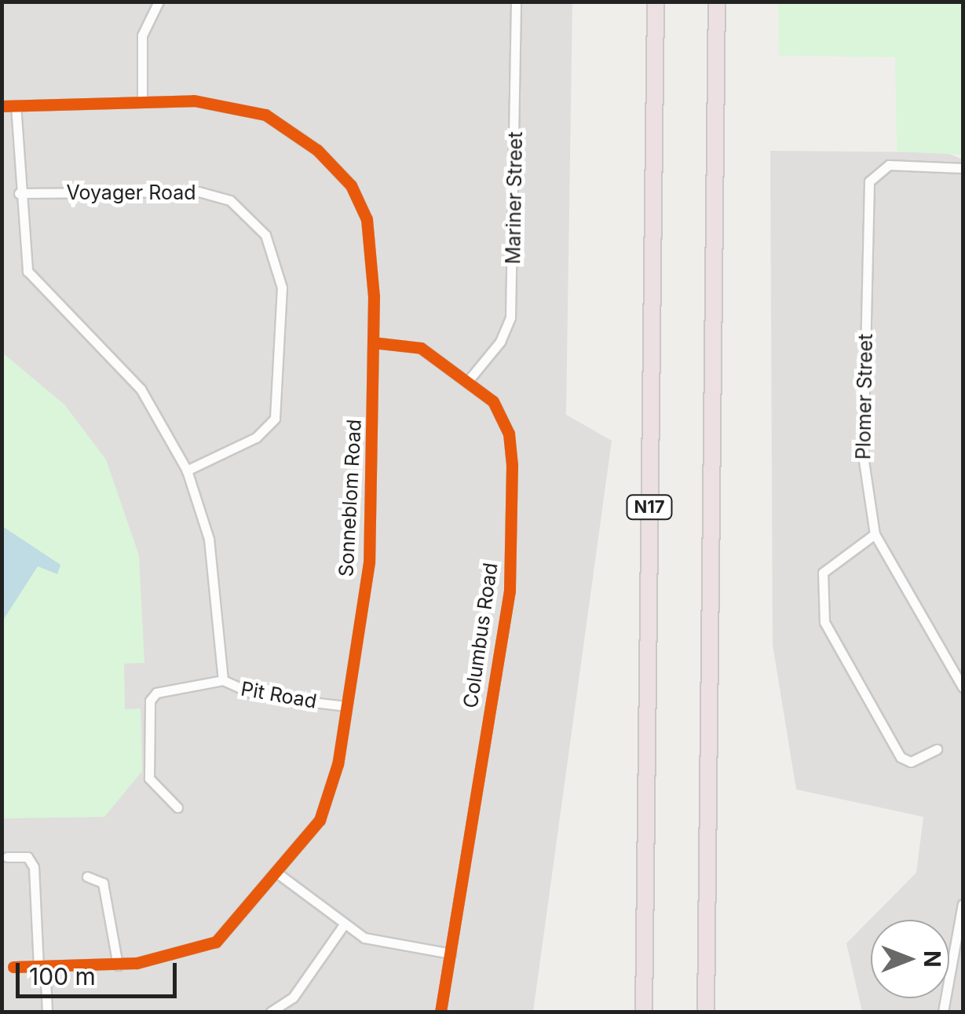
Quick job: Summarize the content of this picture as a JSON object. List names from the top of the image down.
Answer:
{
  "streets": {
    "highway": ["N17"],
    "street": [
      "Voyager Road",
      "Mariner Street",
      "Plomer Street",
      "Sonneblom Road",
      "Columbus Road",
      "Pit Road"
    ]
  },
  "crossings": [
    ["Mariner Street", "Columbus Road"],
    ["Sonneblom Road", "Columbus Road"],
    ["Sonneblom Road", "Pit Road"]
  ],
  "scale_bar": "100 m",
  "north": "right"
}
